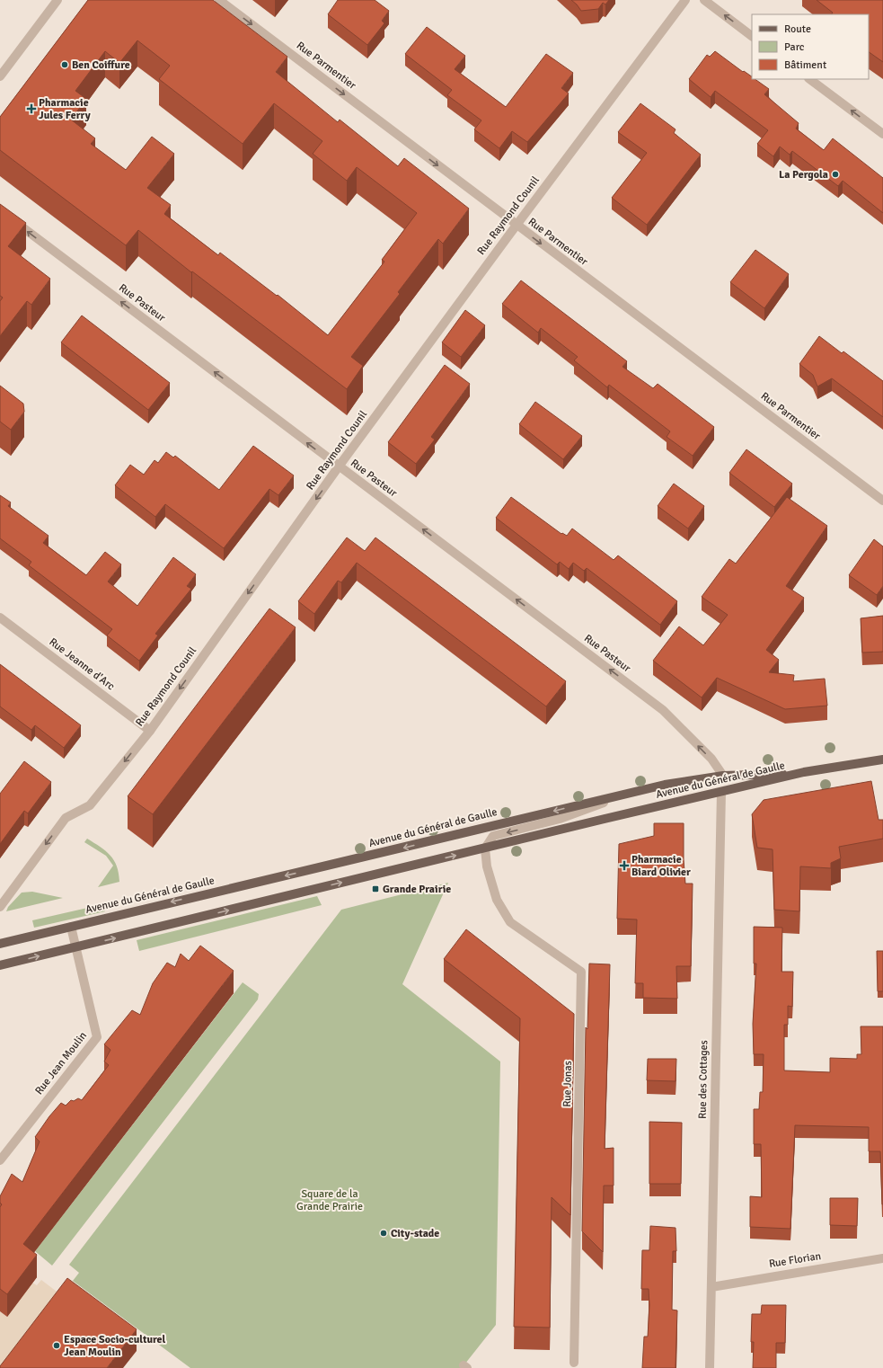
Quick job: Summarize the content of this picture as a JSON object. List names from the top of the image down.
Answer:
{
  "streets": {
    "main road": ["Avenue du Général de Gaulle"],
    "street": [
      "Rue Parmentier",
      "Rue Raymond Counil",
      "Rue Pasteur",
      "Rue Jeanne d'Arc",
      "Rue Jean Moulin",
      "Rue des Cottages",
      "Rue Jonas",
      "Rue Florian"
    ]
  },
  "crossings": [
    ["Rue Parmentier", "Rue Raymond Counil"],
    ["Rue Raymond Counil", "Rue Pasteur"],
    ["Rue Raymond Counil", "Rue Jeanne d'Arc"],
    ["Rue Pasteur", "Avenue du Général de Gaulle"],
    ["Avenue du Général de Gaulle", "Rue Jean Moulin"],
    ["Avenue du Général de Gaulle", "Rue des Cottages"],
    ["Avenue du Général de Gaulle", "Rue Jonas"],
    ["Rue des Cottages", "Rue Florian"]
  ],
  "one_way": ["Rue Parmentier", "Rue Raymond Counil", "Rue Pasteur"],
  "parks": ["Square de la Grande Prairie"],
  "places": {
    "other": [
      "Ben Coiffure",
      "La Pergola",
      "City-stade",
      "Espace Socio-culturel Jean Moulin"
    ],
    "health": ["Pharmacie Jules Ferry", "Pharmacie Biard Olivier"],
    "transit": ["Grande Prairie"]
  },
  "legend": ["Route", "Parc", "Bâtiment"]
}
